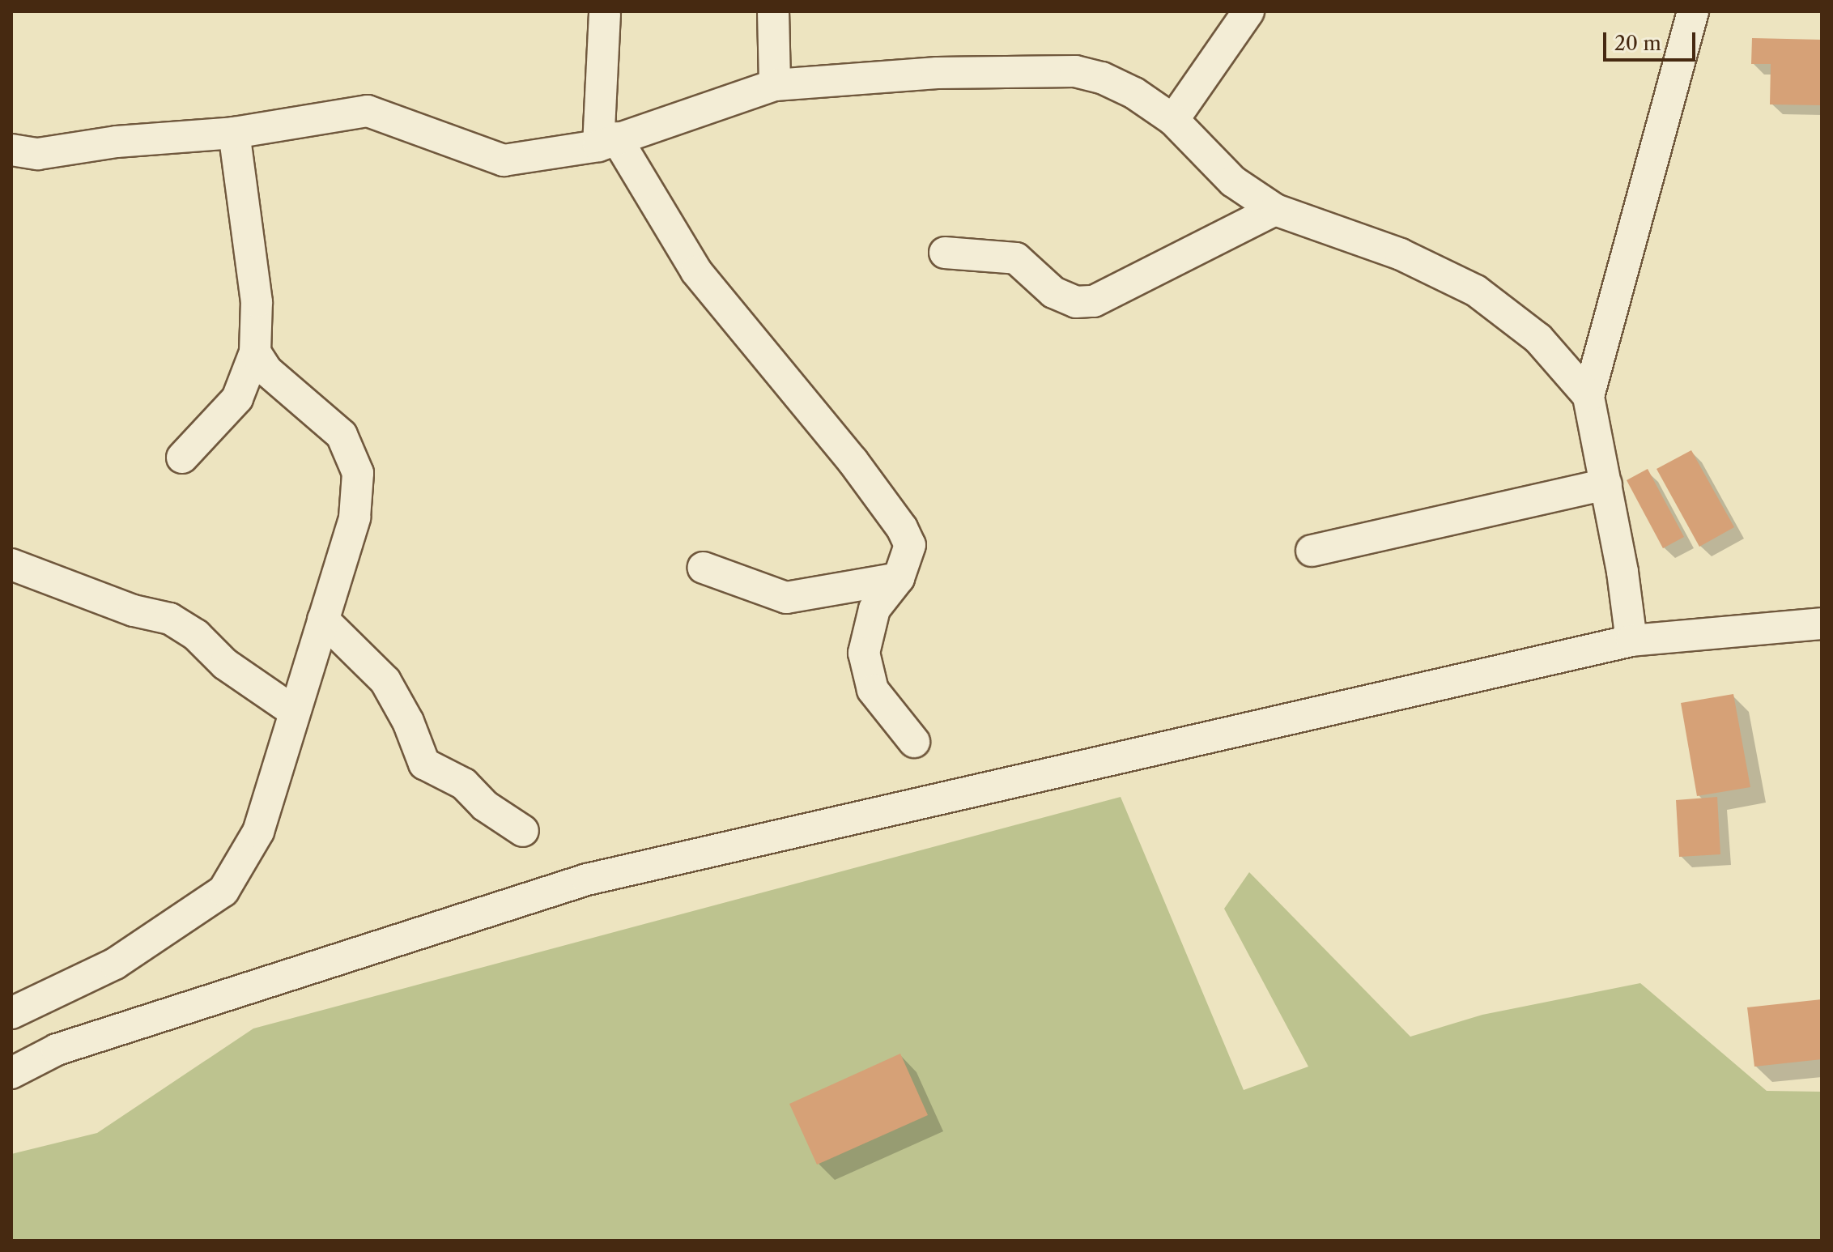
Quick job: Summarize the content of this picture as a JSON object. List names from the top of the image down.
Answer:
{
  "scale_bar": "20 m"
}
